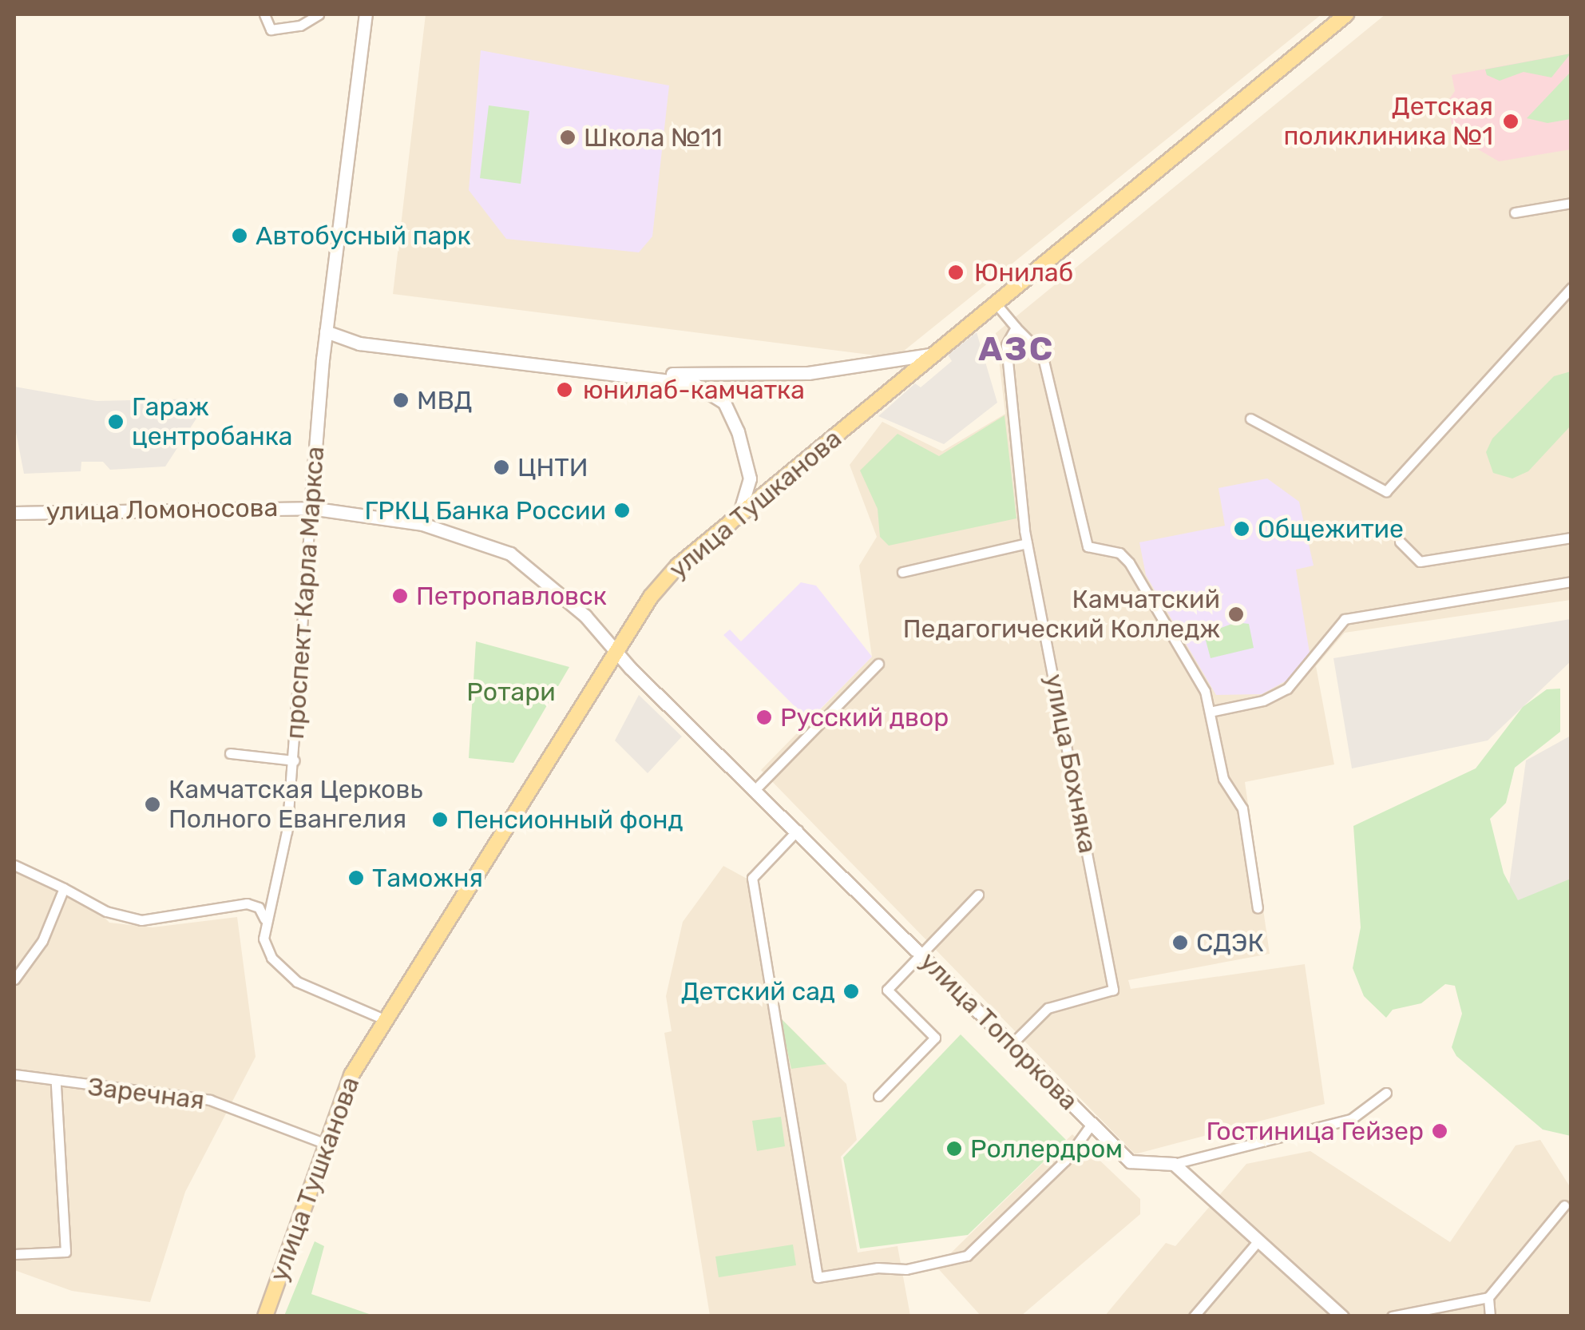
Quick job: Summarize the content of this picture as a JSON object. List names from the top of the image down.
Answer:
{
  "streets": {
    "main road": [
      "улица Тушканова",
      "улица Ломоносова",
      "проспект Карла Маркса",
      "улица Топоркова"
    ],
    "street": ["улица Бохняка", "Заречная"]
  },
  "crossings": [
    ["улица Тушканова", "улица Ломоносова"],
    ["улица Тушканова", "улица Топоркова"],
    ["улица Тушканова", "Заречная"],
    ["улица Ломоносова", "проспект Карла Маркса"],
    ["улица Ломоносова", "улица Топоркова"],
    ["улица Бохняка", "улица Топоркова"]
  ],
  "districts": ["АЗС"],
  "parks": ["Ротари"],
  "places": [
    "Детская поликлиника №1",
    "Школа №11",
    "Автобусный парк",
    "Юнилаб",
    "юнилаб-камчатка",
    "МВД",
    "Гараж центробанка",
    "ЦНТИ",
    "ГРКЦ Банка России",
    "Общежитие",
    "Петропавловск",
    "Камчатский Педагогический Колледж",
    "Русский двор",
    "Камчатская Церковь Полного Евангелия",
    "Пенсионный фонд",
    "Таможня",
    "СДЭК",
    "Детский сад",
    "Гостиница Гейзер",
    "Роллердром"
  ]
}
